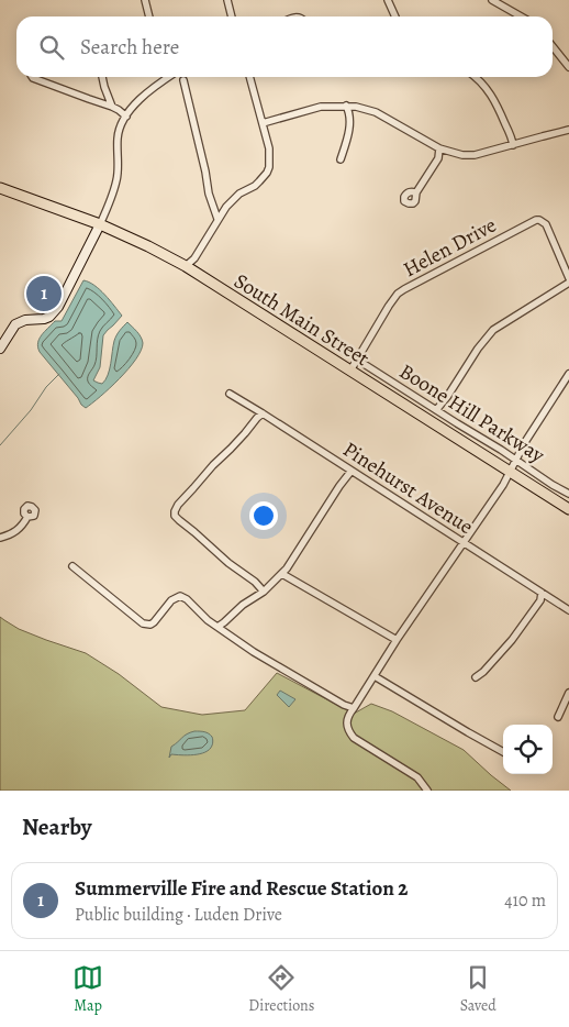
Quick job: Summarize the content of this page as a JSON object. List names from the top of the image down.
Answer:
{
  "streets": {
    "main road": ["South Main Street"],
    "street": ["Helen Drive", "Boone Hill Parkway", "Pinehurst Avenue"]
  },
  "crossings": [
    ["Helen Drive", "South Main Street"],
    ["Helen Drive", "Boone Hill Parkway"]
  ],
  "page": {
    "search": "Search here",
    "pins": "1",
    "heading": "Nearby",
    "list": [
      {
        "mark": "1",
        "name": "Summerville Fire and Rescue Station 2",
        "note": "Public building · Luden Drive",
        "value": "410 m"
      }
    ],
    "nav": ["Map", "Directions", "Saved"]
  }
}
